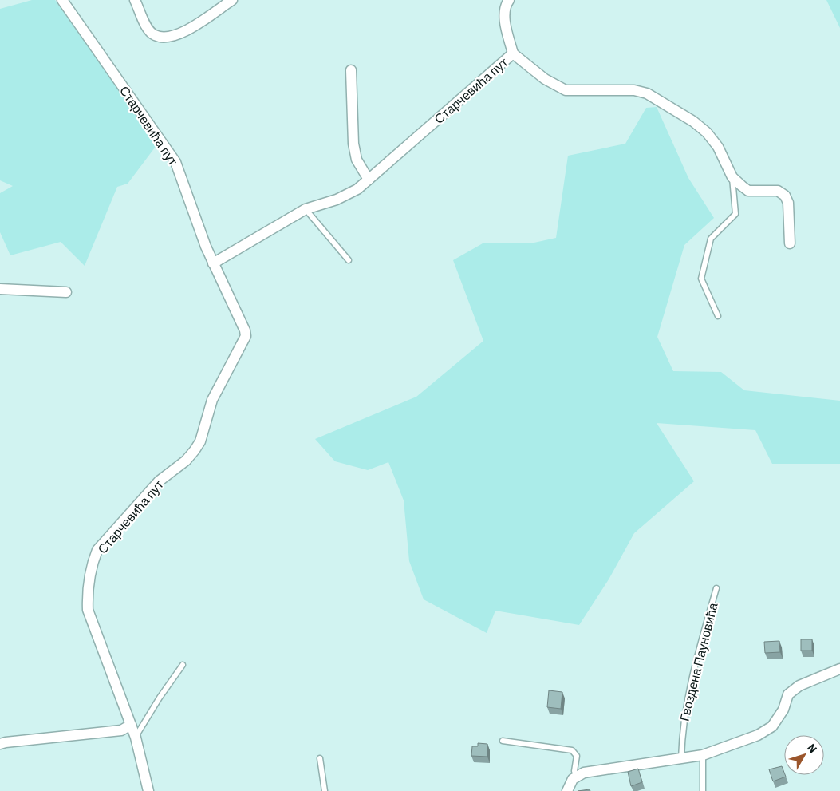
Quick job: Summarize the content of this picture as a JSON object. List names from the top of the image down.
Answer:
{
  "streets": {
    "street": ["Старчевића пут"],
    "lane": ["Гвоздена Пауновића"]
  },
  "north": "top right"
}
